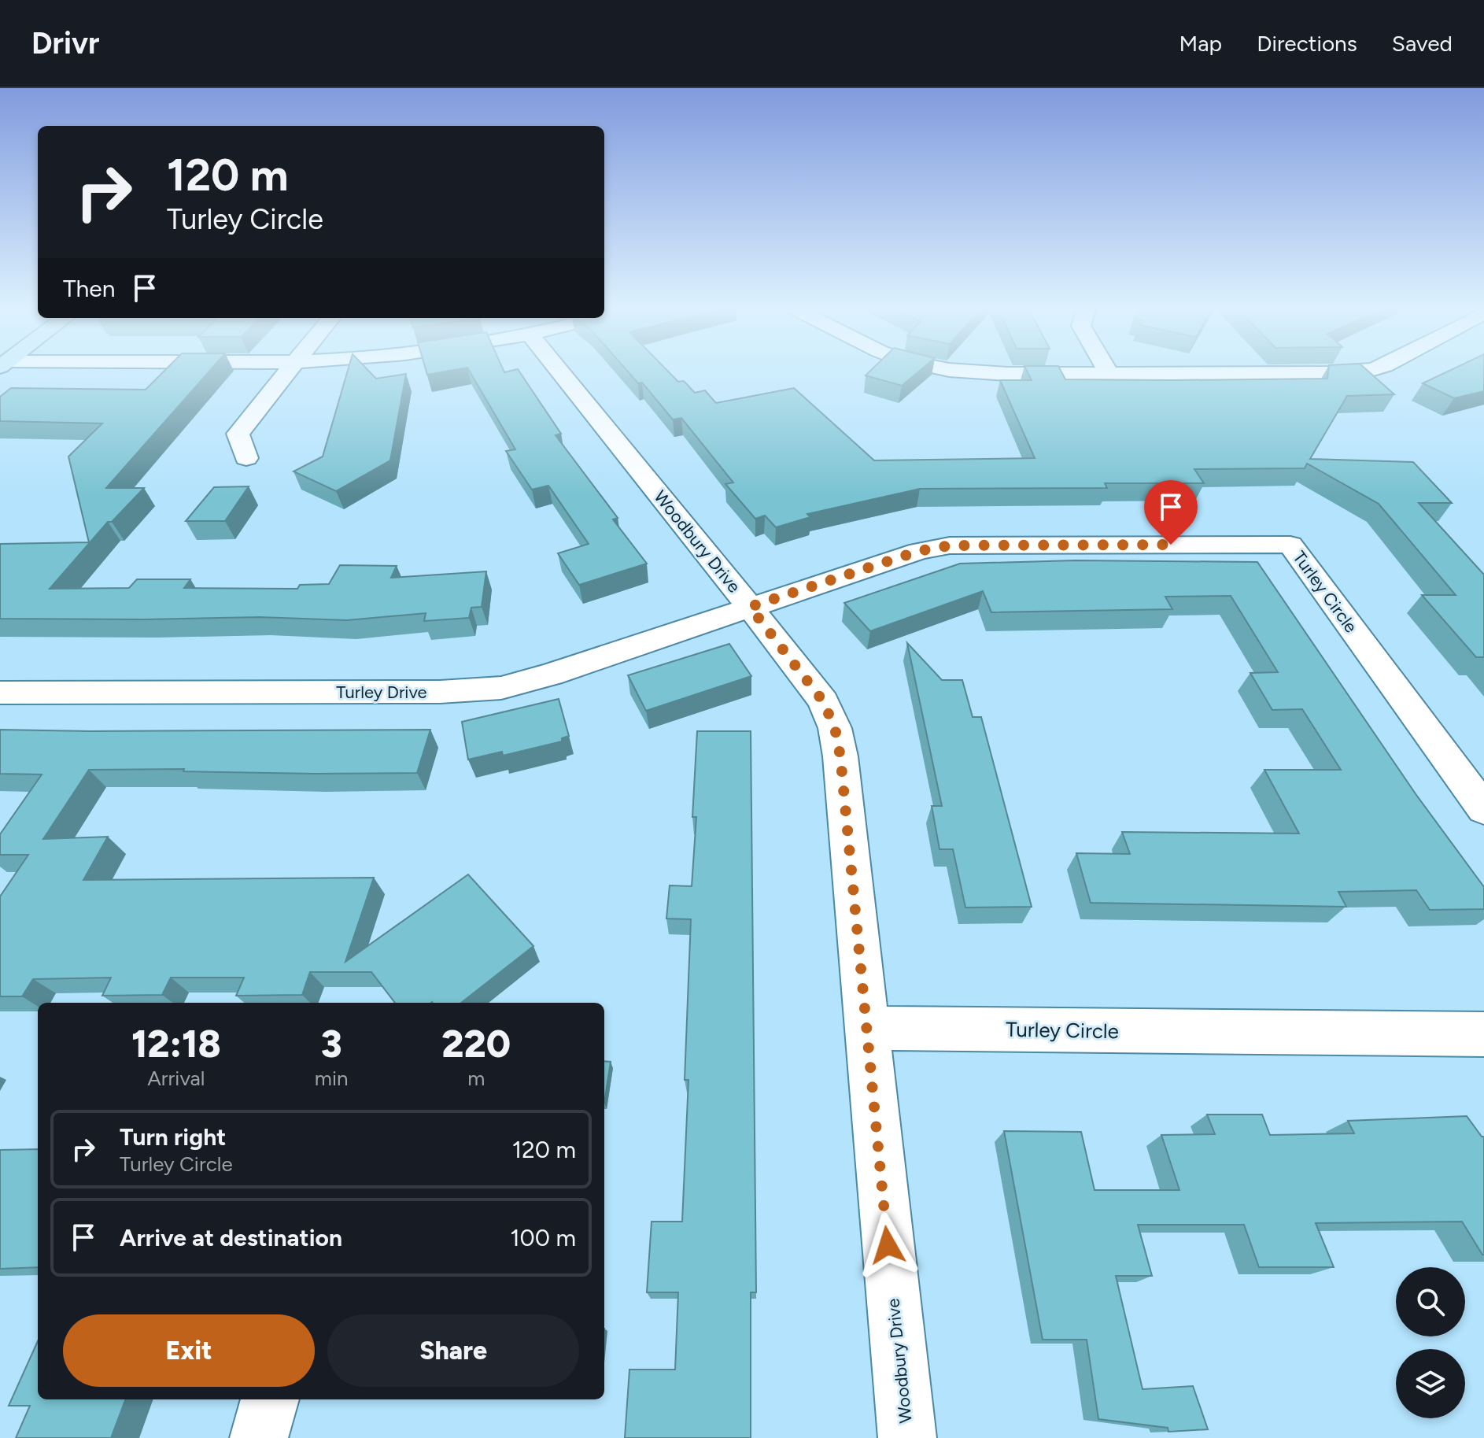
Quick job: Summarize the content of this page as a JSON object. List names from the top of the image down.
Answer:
{
  "streets": {
    "street": ["Woodbury Drive", "Turley Circle", "Turley Drive"]
  },
  "crossings": [
    ["Woodbury Drive", "Turley Circle"],
    ["Woodbury Drive", "Turley Drive"],
    ["Turley Circle", "Turley Drive"]
  ],
  "page": {
    "header": "Drivr",
    "nav": ["Map", "Directions", "Saved"],
    "turn": ["120 m", "Turley Circle"],
    "then": "Then",
    "eta": [
      "12:18",
      "Arrival",
      "3",
      "min",
      "220",
      "m"
    ],
    "list": [
      {
        "name": "Turn right",
        "note": "Turley Circle",
        "value": "120 m"
      },
      {
        "name": "Arrive at destination",
        "value": "100 m"
      }
    ],
    "buttons": ["Exit", "Share"]
  }
}
